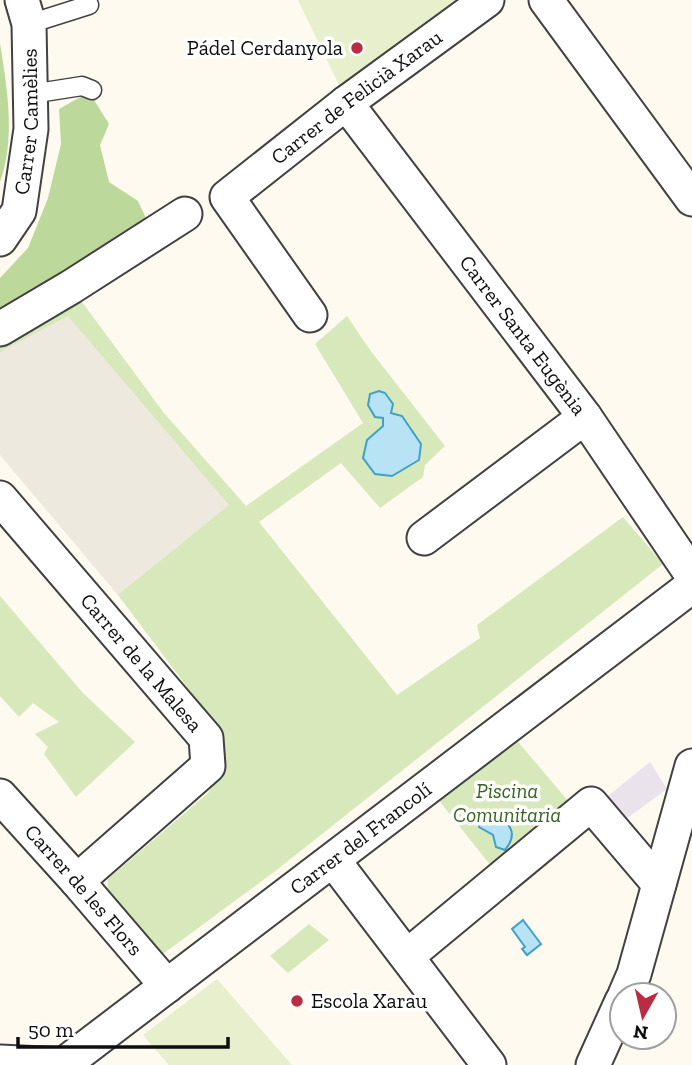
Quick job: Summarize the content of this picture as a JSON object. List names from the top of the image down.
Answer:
{
  "streets": {
    "street": [
      "Carrer de Felicià Xarau",
      "Carrer Camèlies",
      "Carrer Santa Eugènia",
      "Carrer de la Malesa",
      "Carrer del Francolí",
      "Carrer de les Flors"
    ]
  },
  "crossings": [
    ["Carrer de Felicià Xarau", "Carrer Santa Eugènia"],
    ["Carrer de la Malesa", "Carrer de les Flors"],
    ["Carrer del Francolí", "Carrer de les Flors"]
  ],
  "parks": ["Piscina Comunitaria"],
  "places": ["Pádel Cerdanyola", "Escola Xarau"],
  "scale_bar": "50 m",
  "north": "bottom"
}
